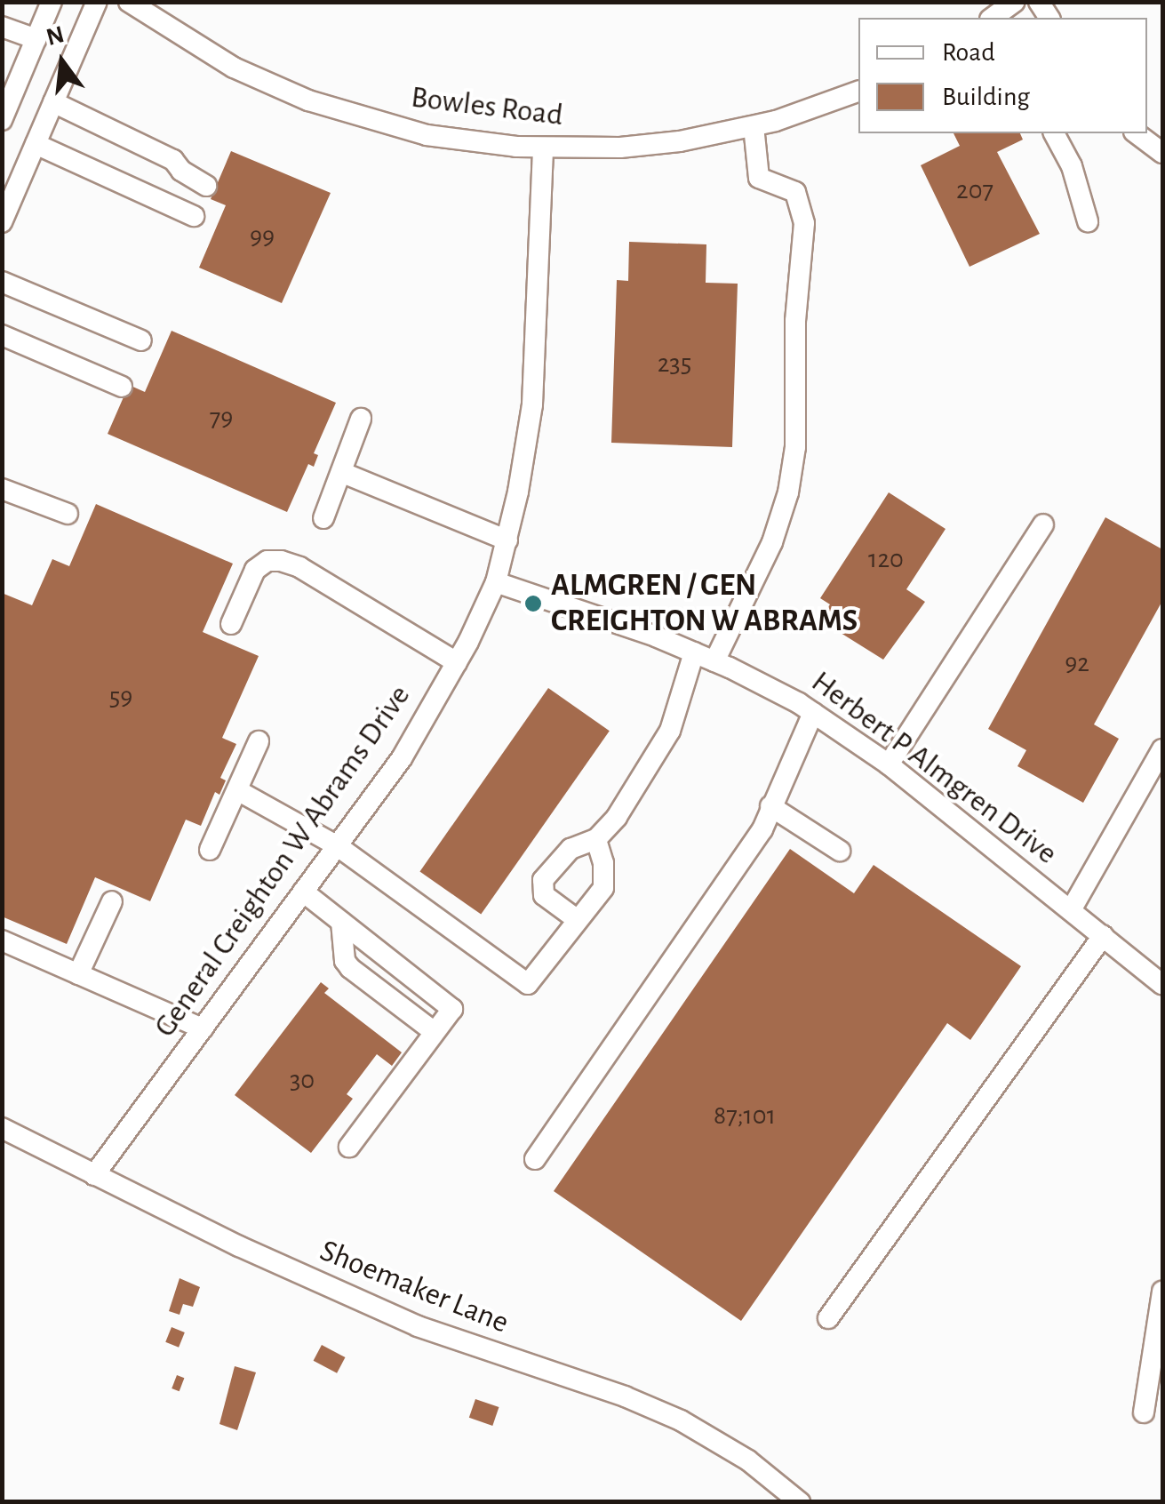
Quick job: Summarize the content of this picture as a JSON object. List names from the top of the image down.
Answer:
{
  "streets": {
    "street": [
      "Bowles Road",
      "Herbert P Almgren Drive",
      "General Creighton W Abrams Drive",
      "Shoemaker Lane"
    ]
  },
  "crossings": [
    ["Bowles Road", "General Creighton W Abrams Drive"],
    ["Herbert P Almgren Drive", "General Creighton W Abrams Drive"],
    ["General Creighton W Abrams Drive", "Shoemaker Lane"]
  ],
  "places": ["ALMGREN / GEN CREIGHTON W ABRAMS"],
  "house_numbers": [
    "207",
    "99",
    "235",
    "79",
    "120",
    "92",
    "59",
    "30",
    "87;101"
  ],
  "legend": ["Road", "Building"],
  "north": "top"
}
